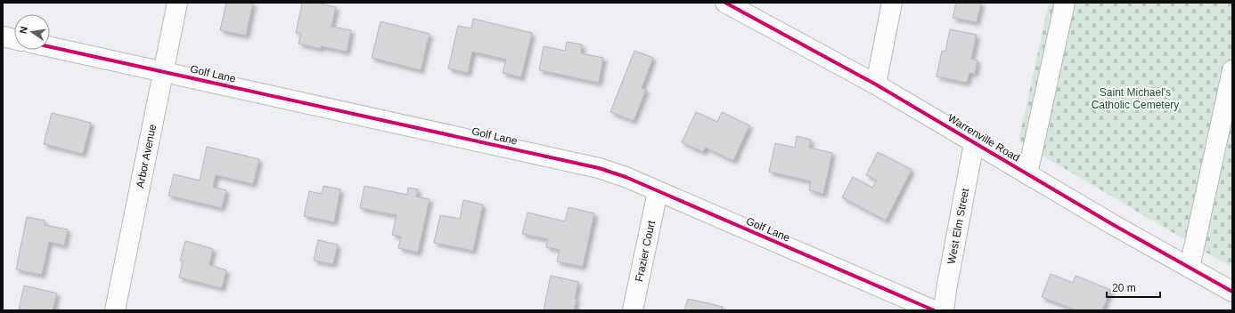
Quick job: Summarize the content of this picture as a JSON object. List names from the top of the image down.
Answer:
{
  "streets": {
    "street": [
      "Golf Lane",
      "Warrenville Road",
      "Arbor Avenue",
      "West Elm Street",
      "Frazier Court"
    ]
  },
  "crossings": [
    ["Golf Lane", "Arbor Avenue"],
    ["Golf Lane", "Frazier Court"],
    ["Warrenville Road", "West Elm Street"]
  ],
  "parks": ["Saint Michael's Catholic Cemetery"],
  "scale_bar": "20 m",
  "north": "left"
}
